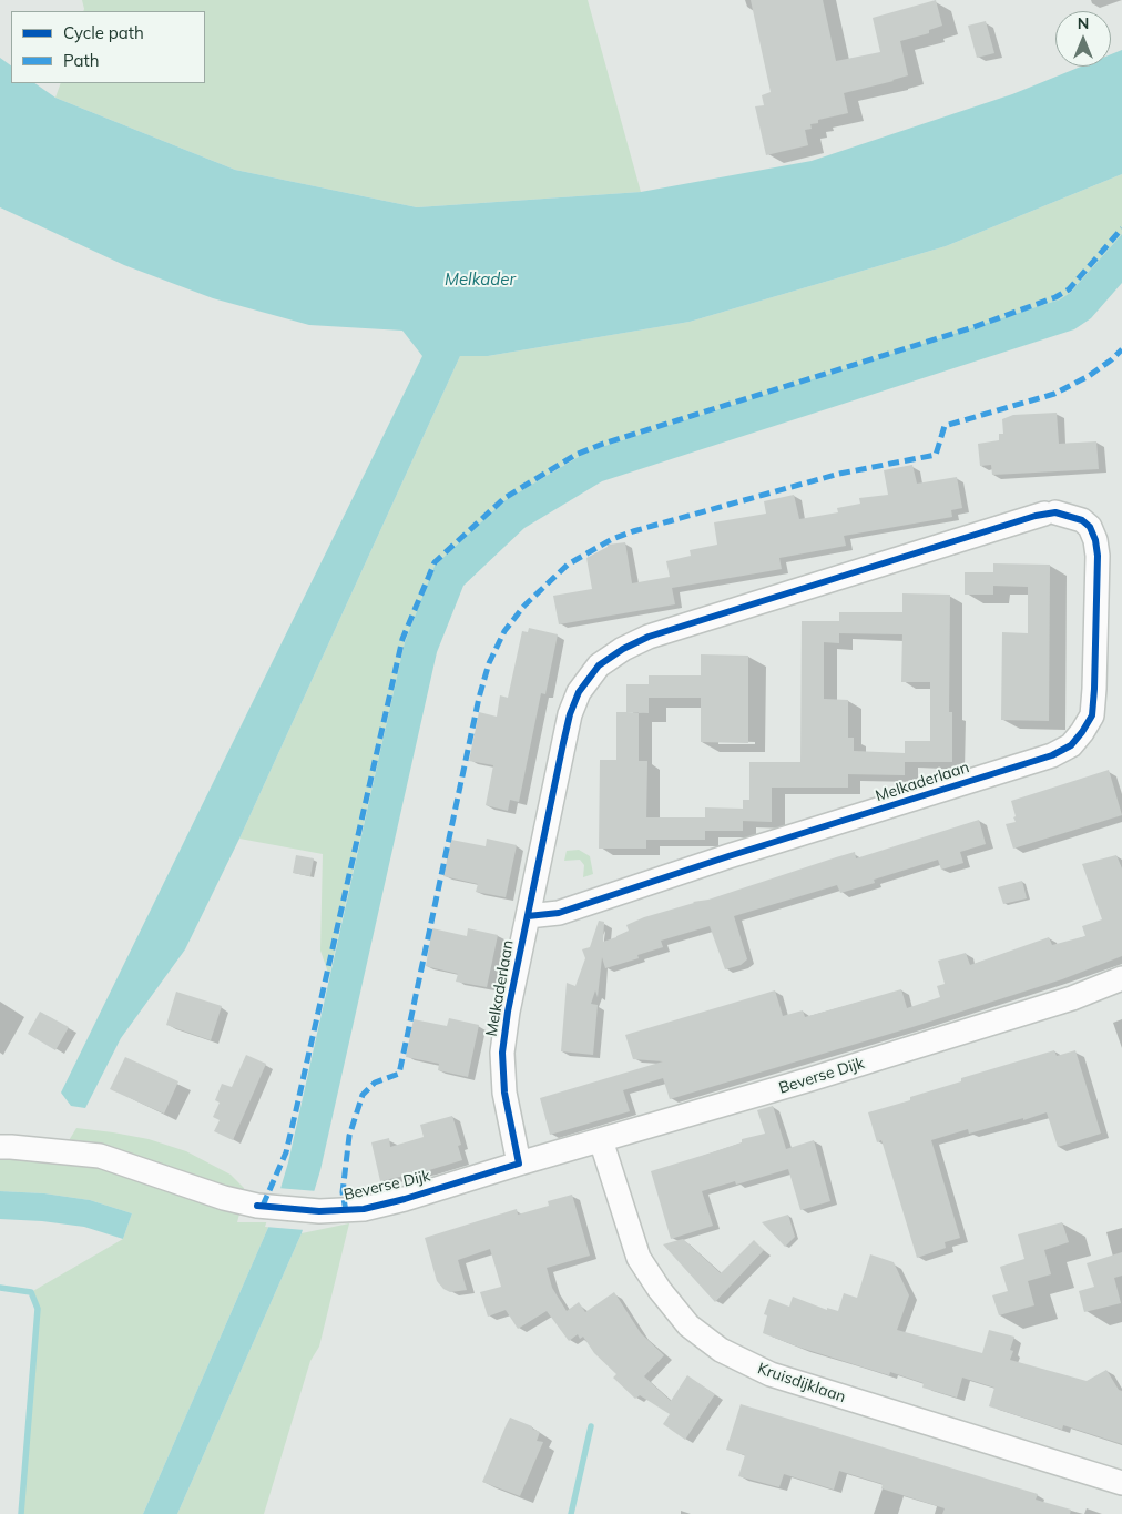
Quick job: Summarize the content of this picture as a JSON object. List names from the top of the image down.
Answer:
{
  "streets": {
    "street": ["Melkaderlaan", "Beverse Dijk", "Kruisdijklaan"]
  },
  "crossings": [
    ["Melkaderlaan", "Beverse Dijk"],
    ["Beverse Dijk", "Kruisdijklaan"]
  ],
  "water": ["Melkader"],
  "legend": ["Cycle path", "Path"],
  "north": "top"
}
